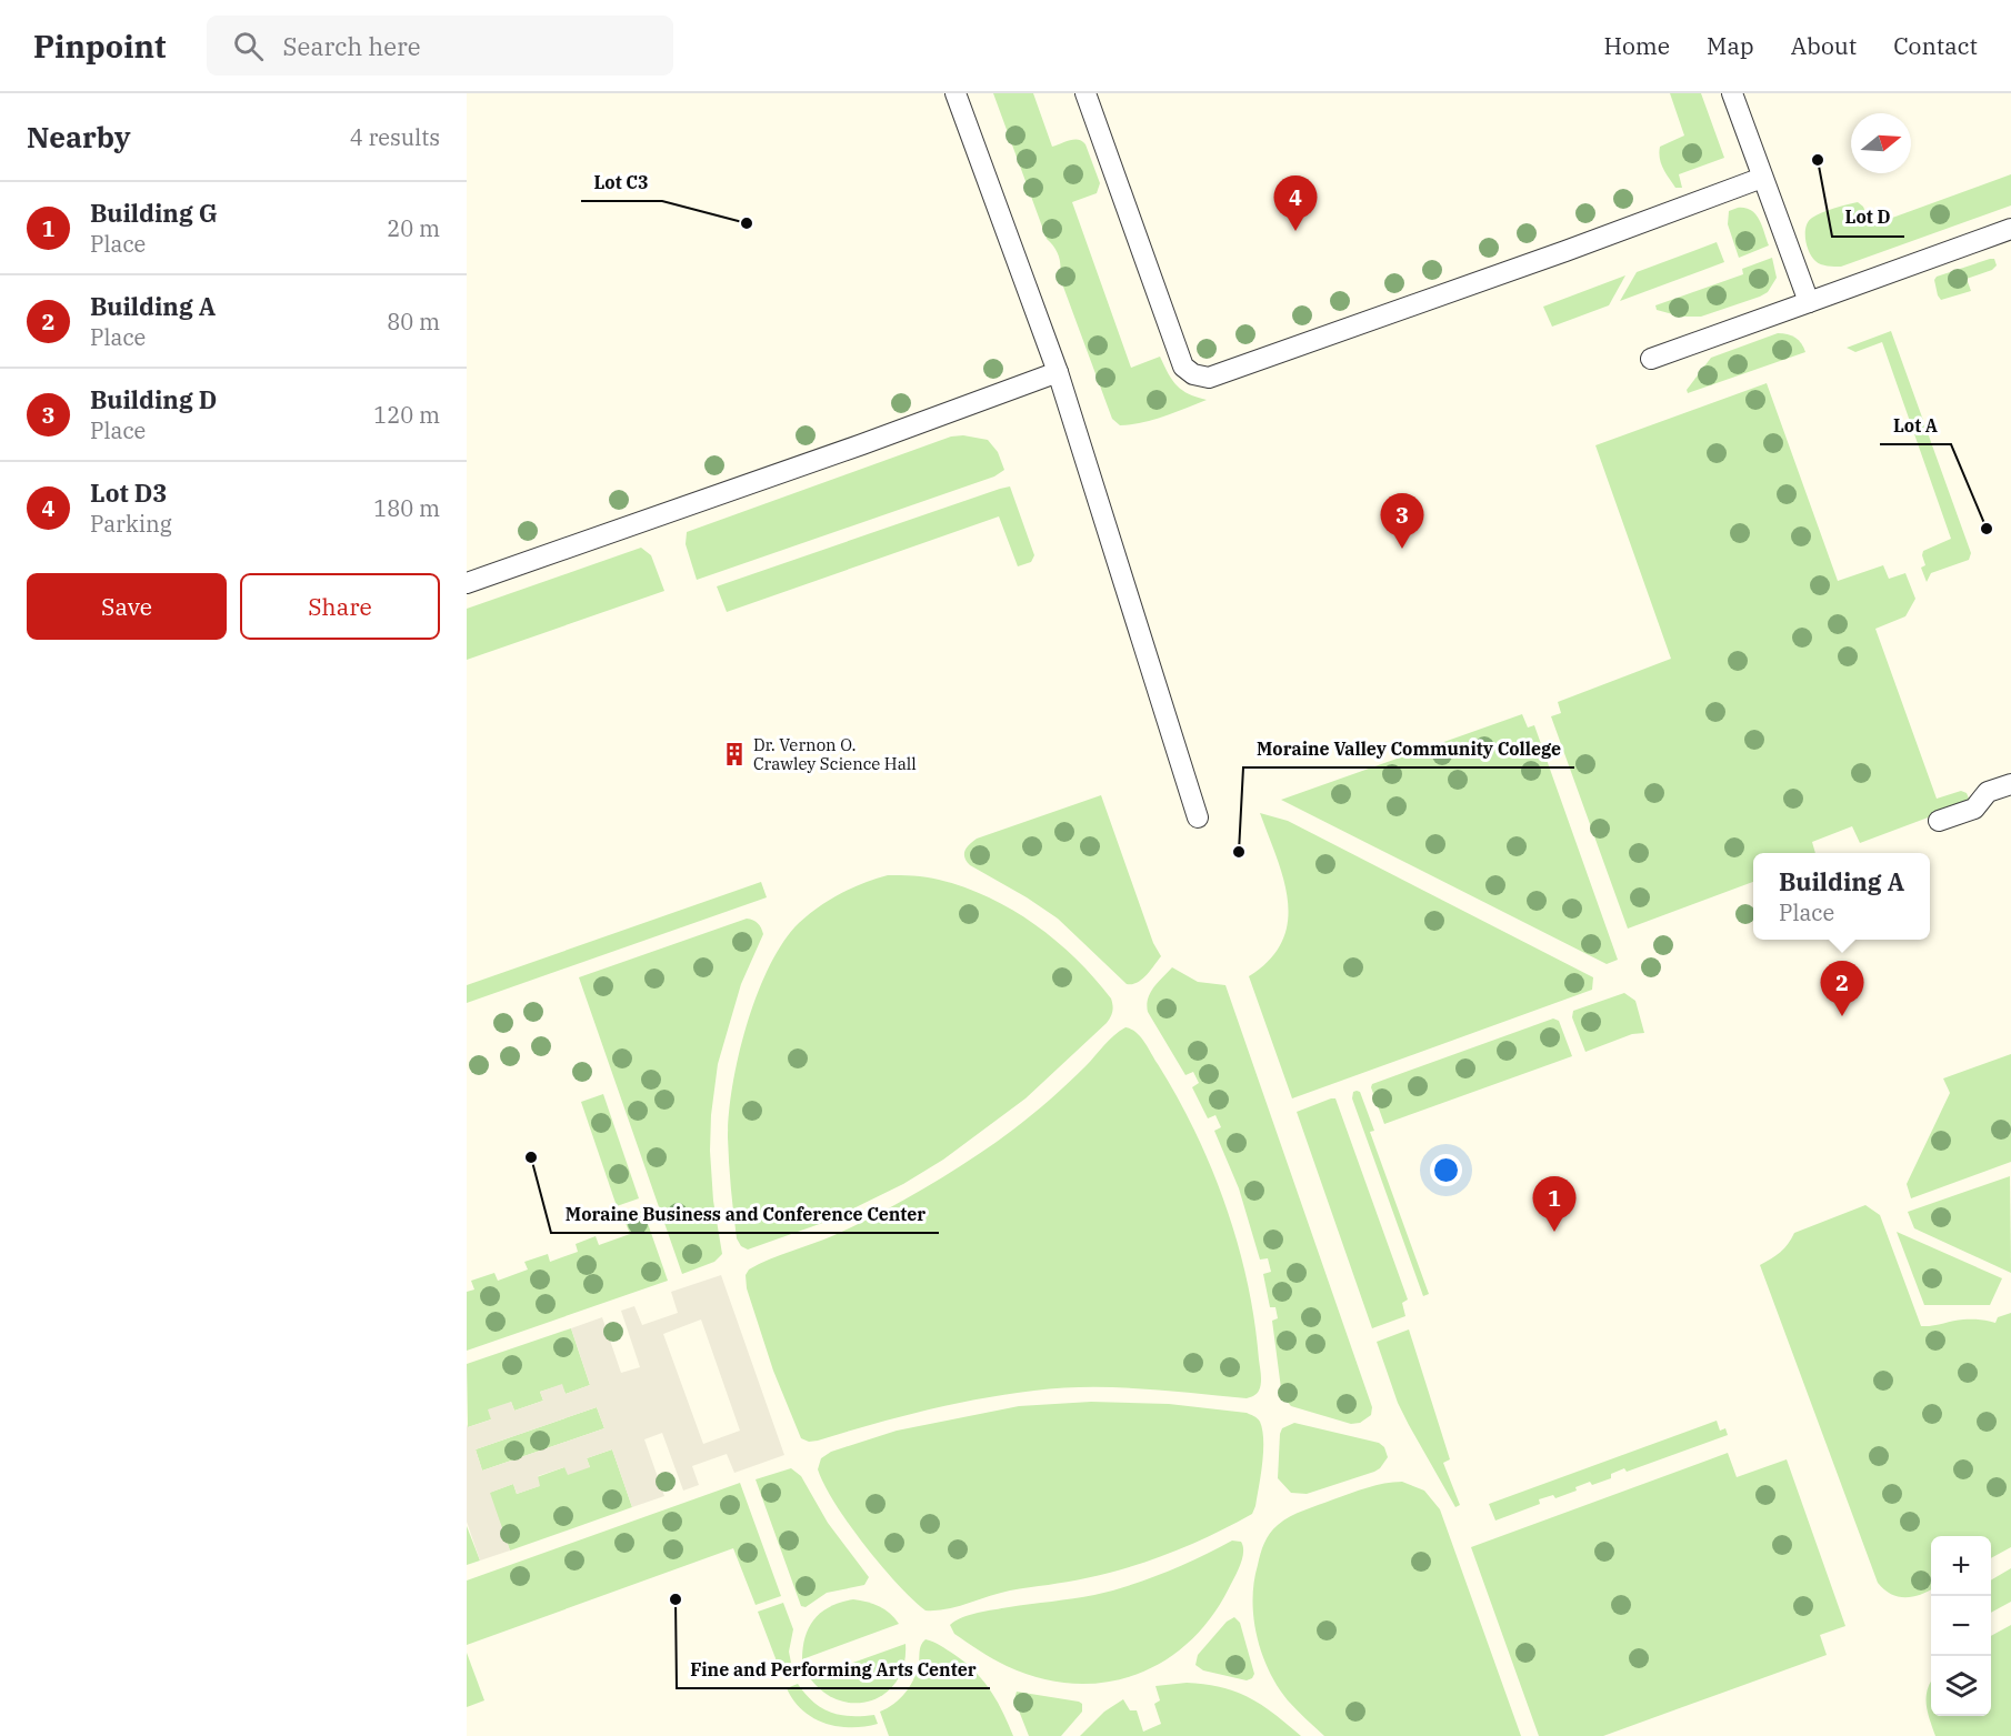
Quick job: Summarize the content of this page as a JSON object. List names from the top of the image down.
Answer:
{
  "places": {
    "other": [
      "Lot D",
      "Lot C3",
      "Lot A",
      "Moraine Valley Community College",
      "Moraine Business and Conference Center",
      "Fine and Performing Arts Center"
    ],
    "building": ["Dr. Vernon O. Crawley Science Hall"]
  },
  "north": "right",
  "page": {
    "header": "Pinpoint",
    "search": "Search here",
    "nav": [
      "Home",
      "Map",
      "About",
      "Contact"
    ],
    "heading": ["Nearby", "4 results"],
    "pins": [
      "4",
      "3",
      "2",
      "1"
    ],
    "list": [
      {
        "mark": "1",
        "name": "Building G",
        "note": "Place",
        "value": "20 m"
      },
      {
        "mark": "2",
        "name": "Building A",
        "note": "Place",
        "value": "80 m"
      },
      {
        "mark": "3",
        "name": "Building D",
        "note": "Place",
        "value": "120 m"
      },
      {
        "mark": "4",
        "name": "Lot D3",
        "note": "Parking",
        "value": "180 m"
      }
    ],
    "buttons": ["Save", "Share"],
    "popup": ["Building A", "Place"],
    "map_buttons": ["+", "−"]
  }
}
